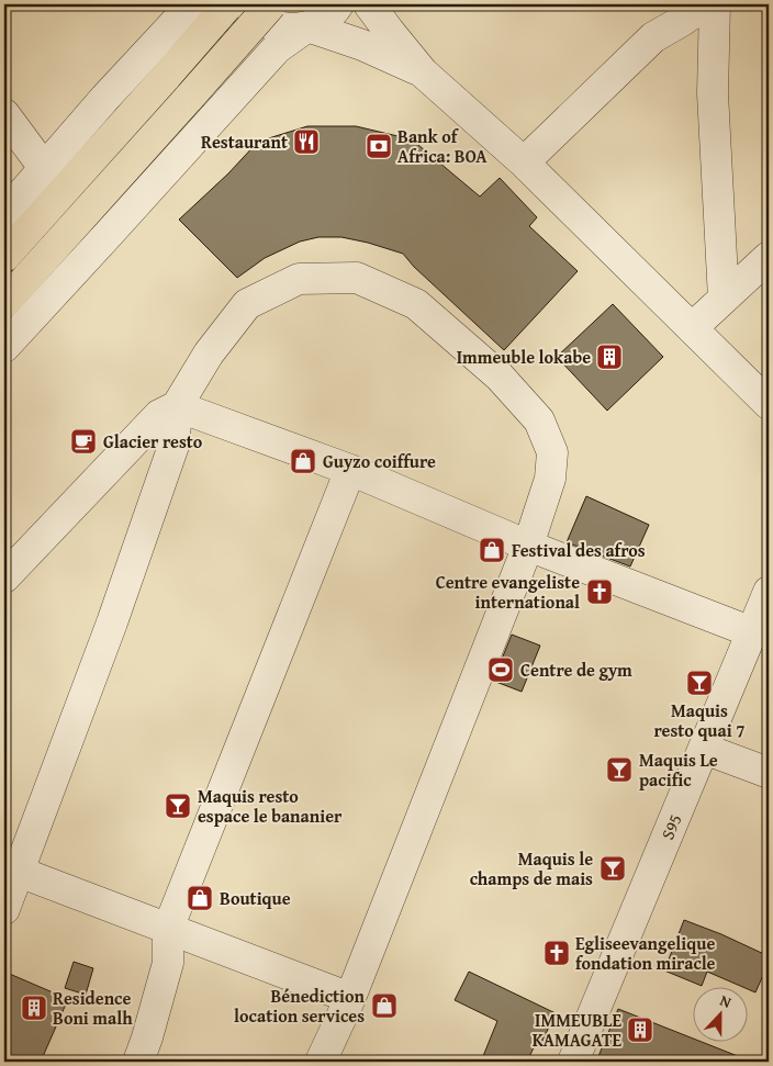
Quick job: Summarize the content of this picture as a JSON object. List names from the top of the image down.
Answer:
{
  "streets": {
    "street": ["S95"]
  },
  "places": {
    "restaurant": ["Restaurant"],
    "bank": ["Bank of Africa: BOA"],
    "building": ["Immeuble lokabe", "Residence Boni malh", "IMMEUBLE KAMAGATE"],
    "cafe": ["Glacier resto"],
    "shop": [
      "Guyzo coiffure",
      "Festival des afros",
      "Boutique",
      "Bénediction location services"
    ],
    "church": ["Centre evangeliste international", "Egliseevangelique fondation miracle"],
    "sports": ["Centre de gym"],
    "bar": [
      "Maquis resto quai 7",
      "Maquis Le pacific",
      "Maquis resto espace le bananier",
      "Maquis le champs de mais"
    ]
  },
  "north": "top"
}
